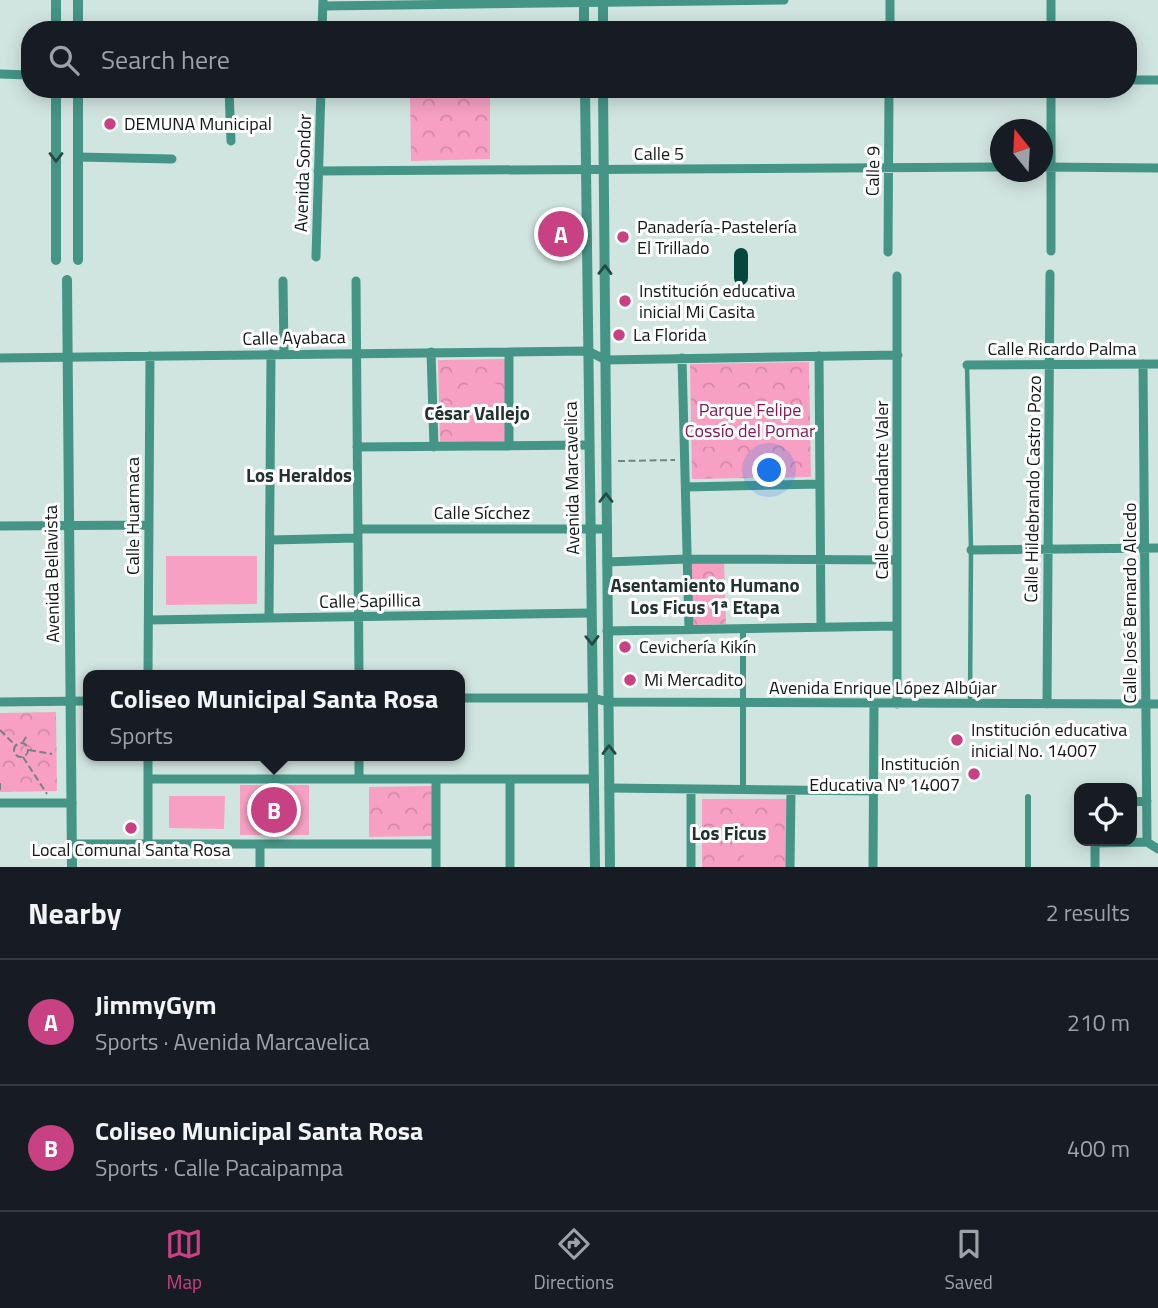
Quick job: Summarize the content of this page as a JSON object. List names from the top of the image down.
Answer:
{
  "streets": {
    "street": [
      "Calle 5",
      "Calle 9",
      "Avenida Sondor",
      "Calle Ayabaca",
      "Calle Ricardo Palma",
      "Avenida Marcavelica",
      "Calle Hildebrando Castro Pozo",
      "Calle Comandante Valer",
      "Calle Sícchez",
      "Calle Huarmaca",
      "Avenida Bellavista",
      "Calle Sapillica",
      "Calle José Bernardo Alcedo",
      "Avenida Enrique López Albújar"
    ]
  },
  "crossings": [
    ["Calle 5", "Calle 9"],
    ["Calle 5", "Avenida Sondor"],
    ["Calle 5", "Avenida Marcavelica"],
    ["Calle Ayabaca", "Avenida Marcavelica"],
    ["Calle Ayabaca", "Calle Huarmaca"],
    ["Calle Ayabaca", "Avenida Bellavista"],
    ["Calle Ricardo Palma", "Calle Hildebrando Castro Pozo"],
    ["Calle Ricardo Palma", "Calle José Bernardo Alcedo"],
    ["Avenida Marcavelica", "Calle Sícchez"],
    ["Avenida Marcavelica", "Calle Sapillica"],
    ["Avenida Marcavelica", "Avenida Enrique López Albújar"],
    ["Calle Hildebrando Castro Pozo", "Avenida Enrique López Albújar"],
    ["Calle Comandante Valer", "Avenida Enrique López Albújar"],
    ["Calle Huarmaca", "Calle Sapillica"],
    ["Calle José Bernardo Alcedo", "Avenida Enrique López Albújar"]
  ],
  "districts": [
    "César Vallejo",
    "Los Heraldos",
    "Asentamiento Humano Los Ficus 1ª Etapa",
    "Los Ficus"
  ],
  "parks": ["Parque Felipe Cossío del Pomar"],
  "places": [
    "DEMUNA Municipal",
    "Panadería-Pastelería El Trillado",
    "Institución educativa inicial Mi Casita",
    "La Florida",
    "Cevichería Kikín",
    "Mi Mercadito",
    "Institución educativa inicial No. 14007",
    "Institución Educativa Nº 14007",
    "Local Comunal Santa Rosa"
  ],
  "north": "top",
  "page": {
    "search": "Search here",
    "pins": ["A", "B"],
    "popup": ["Coliseo Municipal Santa Rosa", "Sports"],
    "heading": ["Nearby", "2 results"],
    "list": [
      {
        "mark": "A",
        "name": "JimmyGym",
        "note": "Sports · Avenida Marcavelica",
        "value": "210 m"
      },
      {
        "mark": "B",
        "name": "Coliseo Municipal Santa Rosa",
        "note": "Sports · Calle Pacaipampa",
        "value": "400 m"
      }
    ],
    "nav": ["Map", "Directions", "Saved"]
  }
}
